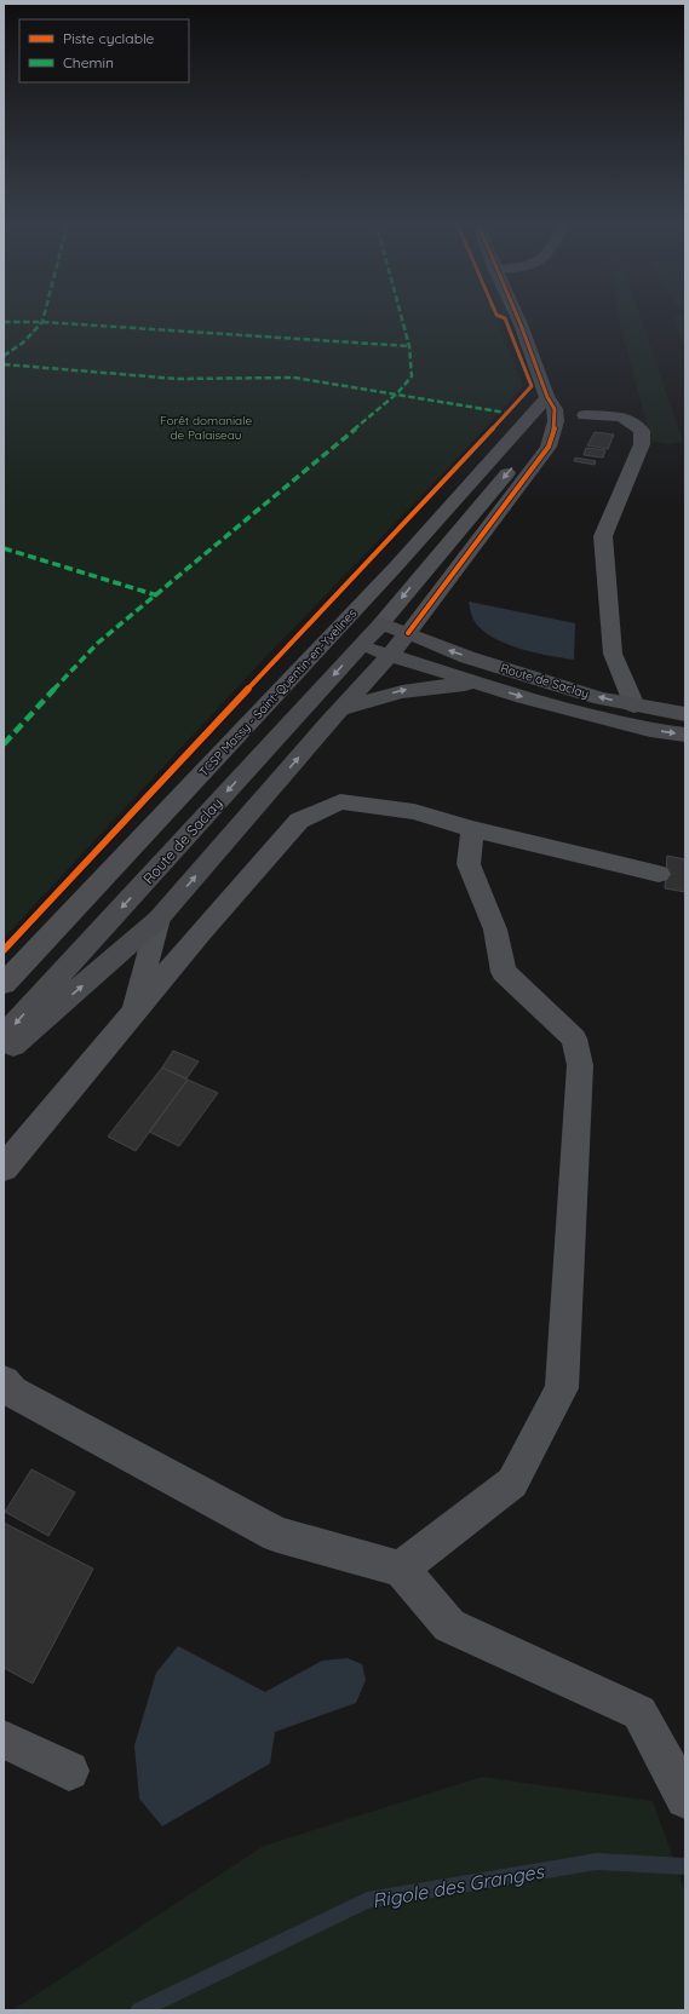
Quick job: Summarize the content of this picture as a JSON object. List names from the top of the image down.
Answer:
{
  "streets": {
    "main road": ["Route de Saclay"],
    "street": ["TCSP Massy - Saint-Quentin-en-Yvelines"]
  },
  "water": ["Rigole des Granges"],
  "parks": ["Forêt domaniale de Palaiseau"],
  "legend": ["Piste cyclable", "Chemin"]
}
